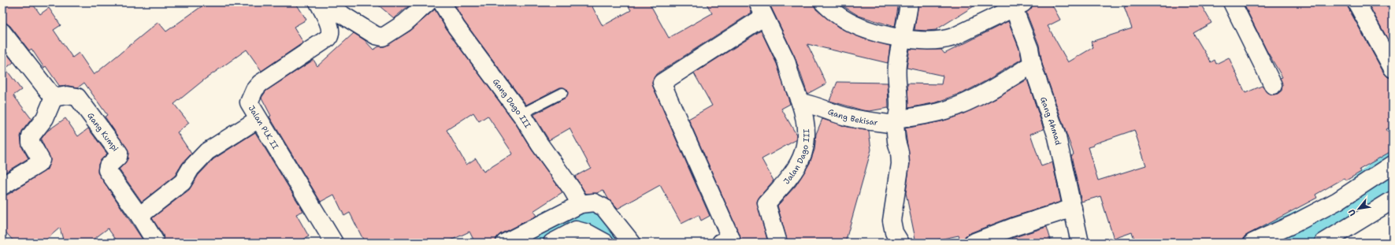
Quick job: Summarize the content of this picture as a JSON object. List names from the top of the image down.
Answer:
{
  "streets": {
    "street": [
      "Gang Dago III",
      "Gang Bekisar",
      "Gang Ahmad",
      "Jalan PLK II",
      "Gang Kumpi",
      "Jalan Dago III"
    ]
  },
  "crossings": [
    ["Gang Bekisar", "Gang Ahmad"],
    ["Gang Bekisar", "Jalan Dago III"]
  ],
  "north": "bottom left"
}
